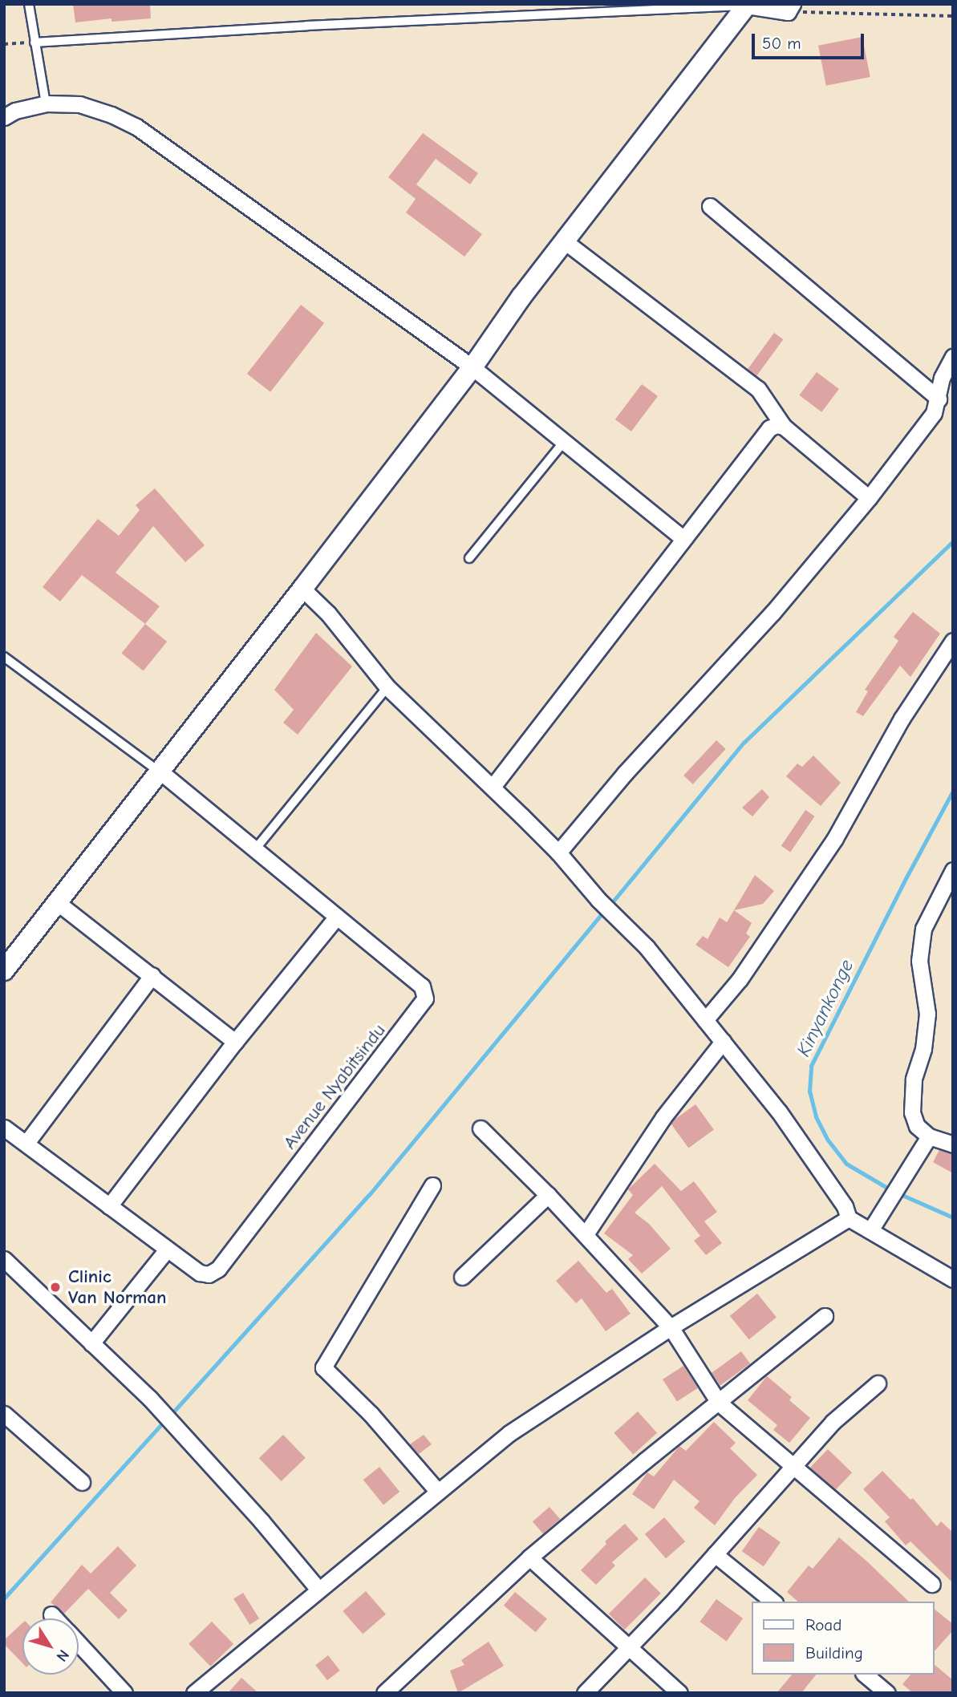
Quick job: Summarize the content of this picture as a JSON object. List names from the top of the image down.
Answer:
{
  "streets": {
    "street": ["Avenue Nyabitsindu"]
  },
  "water": ["Kinyankonge"],
  "places": ["Clinic Van Norman"],
  "legend": ["Road", "Building"],
  "scale_bar": "50 m",
  "north": "bottom right"
}
